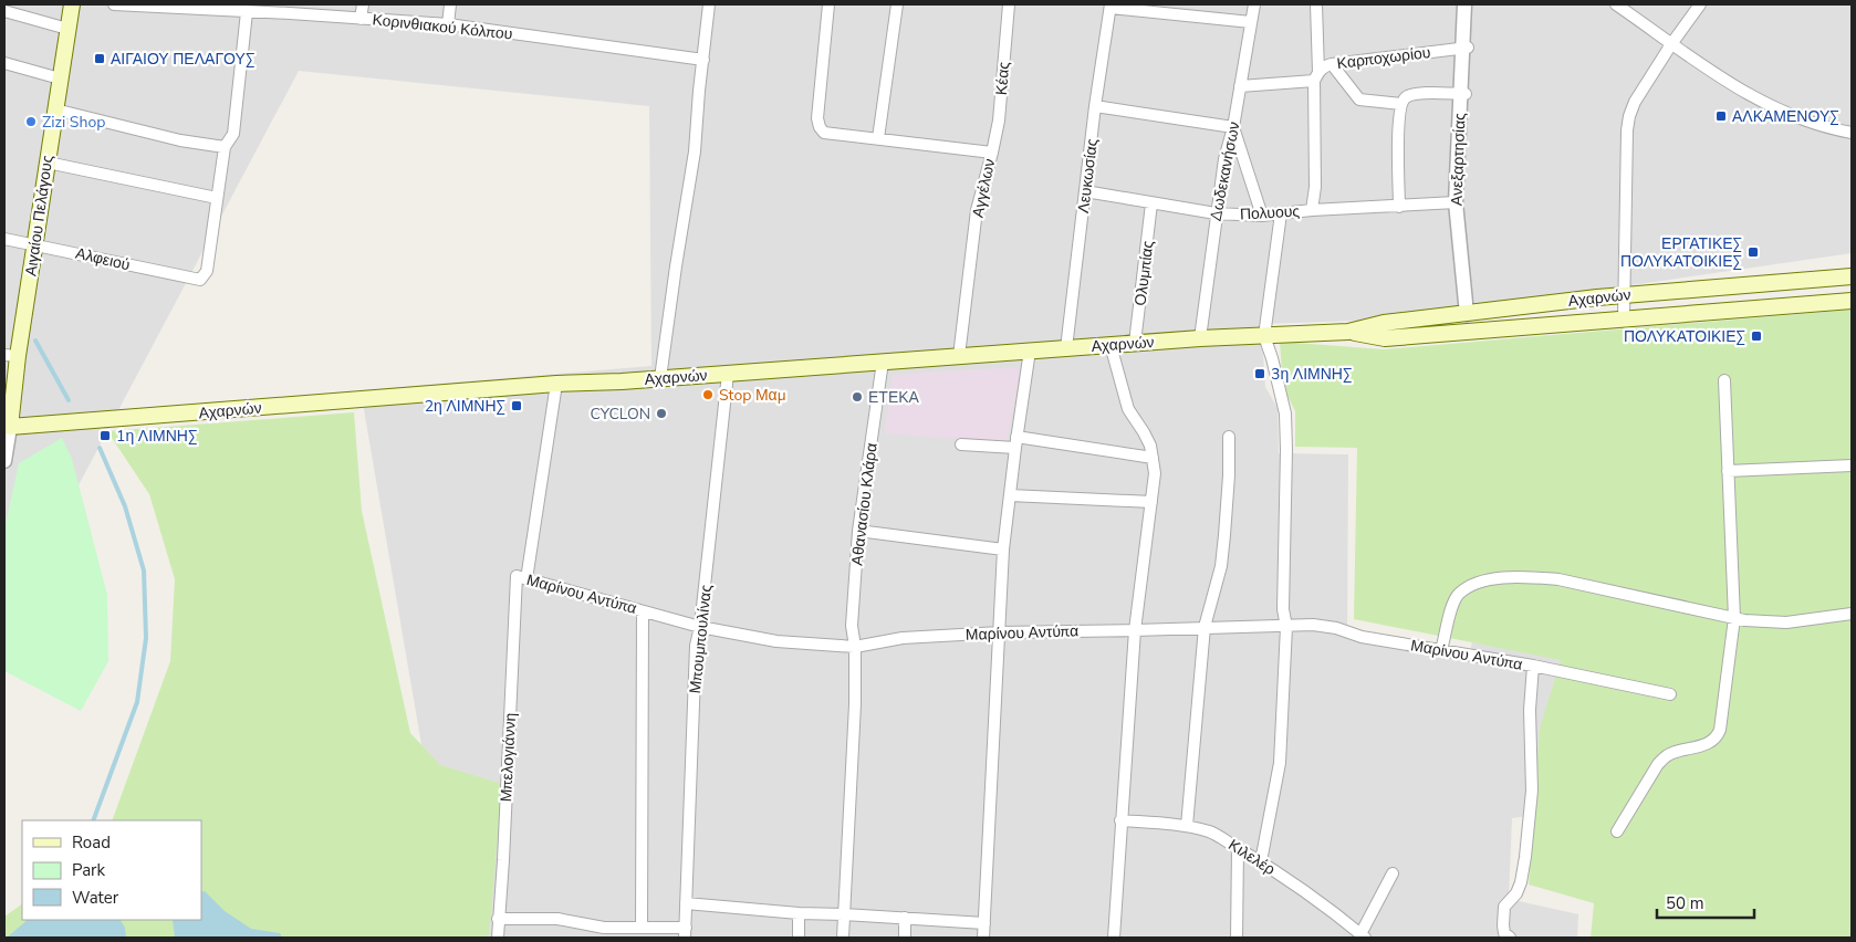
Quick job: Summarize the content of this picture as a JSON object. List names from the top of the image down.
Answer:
{
  "streets": {
    "main road": ["Αιγαίου Πελάγους", "Αχαρνών"],
    "street": [
      "Κορινθιακού Κόλπου",
      "Καρποχωρίου",
      "Κέας",
      "Ανεξαρτησίας",
      "Δωδεκανήσων",
      "Λευκωσίας",
      "Αγγέλων",
      "Πολυους",
      "Αλφειού",
      "Ολυμπίας",
      "Αθανασίου Κλάρα",
      "Μαρίνου Αντύπα",
      "Μπουμπουλίνας",
      "Μπελογιάννη",
      "Κιλελέρ"
    ]
  },
  "crossings": [
    ["Καρποχωρίου", "Ανεξαρτησίας"],
    ["Καρποχωρίου", "Δωδεκανήσων"],
    ["Κέας", "Αγγέλων"],
    ["Ανεξαρτησίας", "Πολυους"],
    ["Ανεξαρτησίας", "Αχαρνών"],
    ["Δωδεκανήσων", "Πολυους"],
    ["Δωδεκανήσων", "Αχαρνών"],
    ["Λευκωσίας", "Πολυους"],
    ["Λευκωσίας", "Αχαρνών"],
    ["Αγγέλων", "Αχαρνών"],
    ["Πολυους", "Ολυμπίας"],
    ["Αιγαίου Πελάγους", "Αλφειού"],
    ["Αιγαίου Πελάγους", "Αχαρνών"],
    ["Ολυμπίας", "Αχαρνών"],
    ["Αχαρνών", "Αθανασίου Κλάρα"],
    ["Αχαρνών", "Μπουμπουλίνας"],
    ["Αχαρνών", "Μπελογιάννη"],
    ["Αθανασίου Κλάρα", "Μαρίνου Αντύπα"],
    ["Μαρίνου Αντύπα", "Μπουμπουλίνας"],
    ["Μαρίνου Αντύπα", "Μπελογιάννη"]
  ],
  "places": {
    "transit": [
      "ΑΙΓΑΙΟΥ ΠΕΛΑΓΟΥΣ",
      "ΑΛΚΑΜΕΝΟΥΣ",
      "ΕΡΓΑΤΙΚΕΣ ΠΟΛΥΚΑΤΟΙΚΙΕΣ",
      "ΠΟΛΥΚΑΤΟΙΚΙΕΣ",
      "3η ΛΙΜΝΗΣ",
      "2η ΛΙΜΝΗΣ",
      "1η ΛΙΜΝΗΣ"
    ],
    "other": [
      "Zizi Shop",
      "Stop Μαμ",
      "ΕΤΕΚΑ",
      "CYCLON"
    ]
  },
  "legend": ["Road", "Park", "Water"],
  "scale_bar": "50 m"
}
